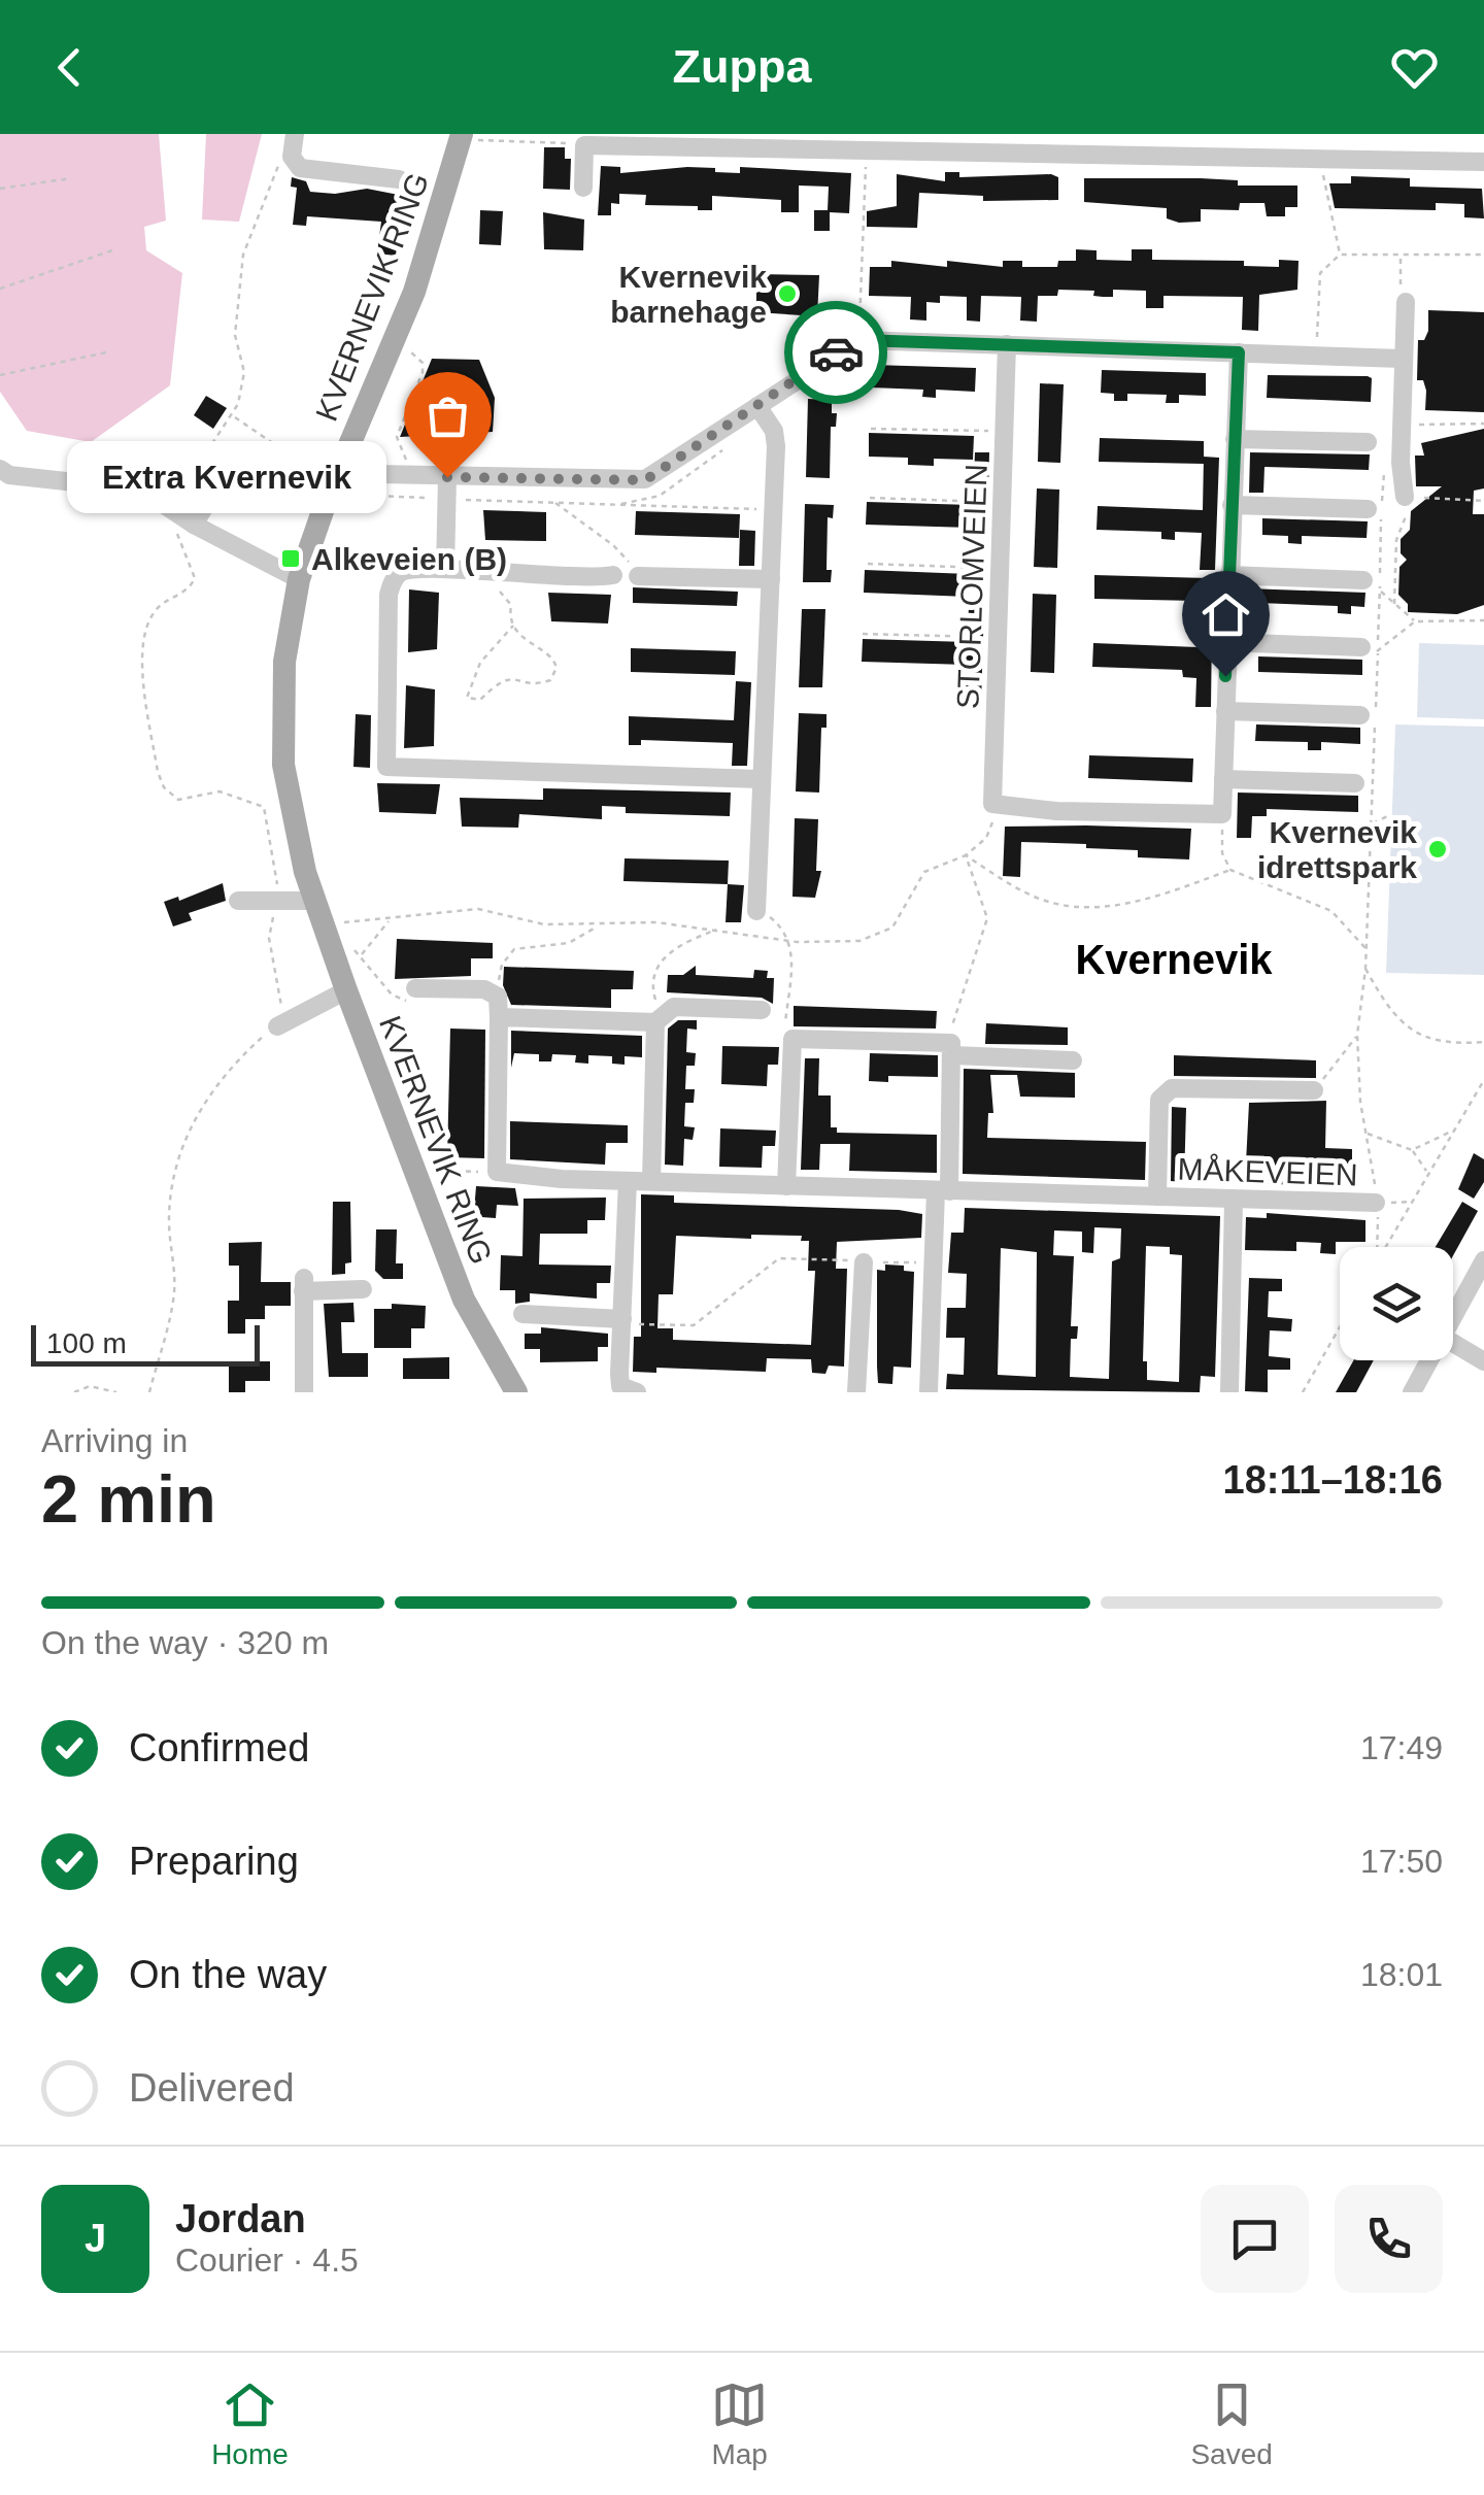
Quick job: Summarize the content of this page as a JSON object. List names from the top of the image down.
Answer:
{
  "streets": {
    "main road": ["KVERNEVIK RING"],
    "street": ["STORLOMVEIEN", "MÅKEVEIEN"]
  },
  "districts": ["Kvernevik"],
  "places": {
    "other": ["Kvernevik barnehage", "Extra Kvernevik", "Kvernevik idrettspark"],
    "transit": ["Alkeveien (B)"]
  },
  "scale_bar": "100 m",
  "page": {
    "header": "Zuppa",
    "bubble": "Extra Kvernevik",
    "scale": "100 m",
    "heading": ["2 min", "Arriving in", "18:11–18:16"],
    "panel": ["Jordan", "Courier · 4.5"],
    "bar": "On the way · 320 m",
    "list": [
      ["Confirmed", "17:49"],
      ["Preparing", "17:50"],
      ["On the way", "18:01"],
      "Delivered"
    ],
    "round": "J",
    "tabs": ["Home", "Map", "Saved"]
  }
}
